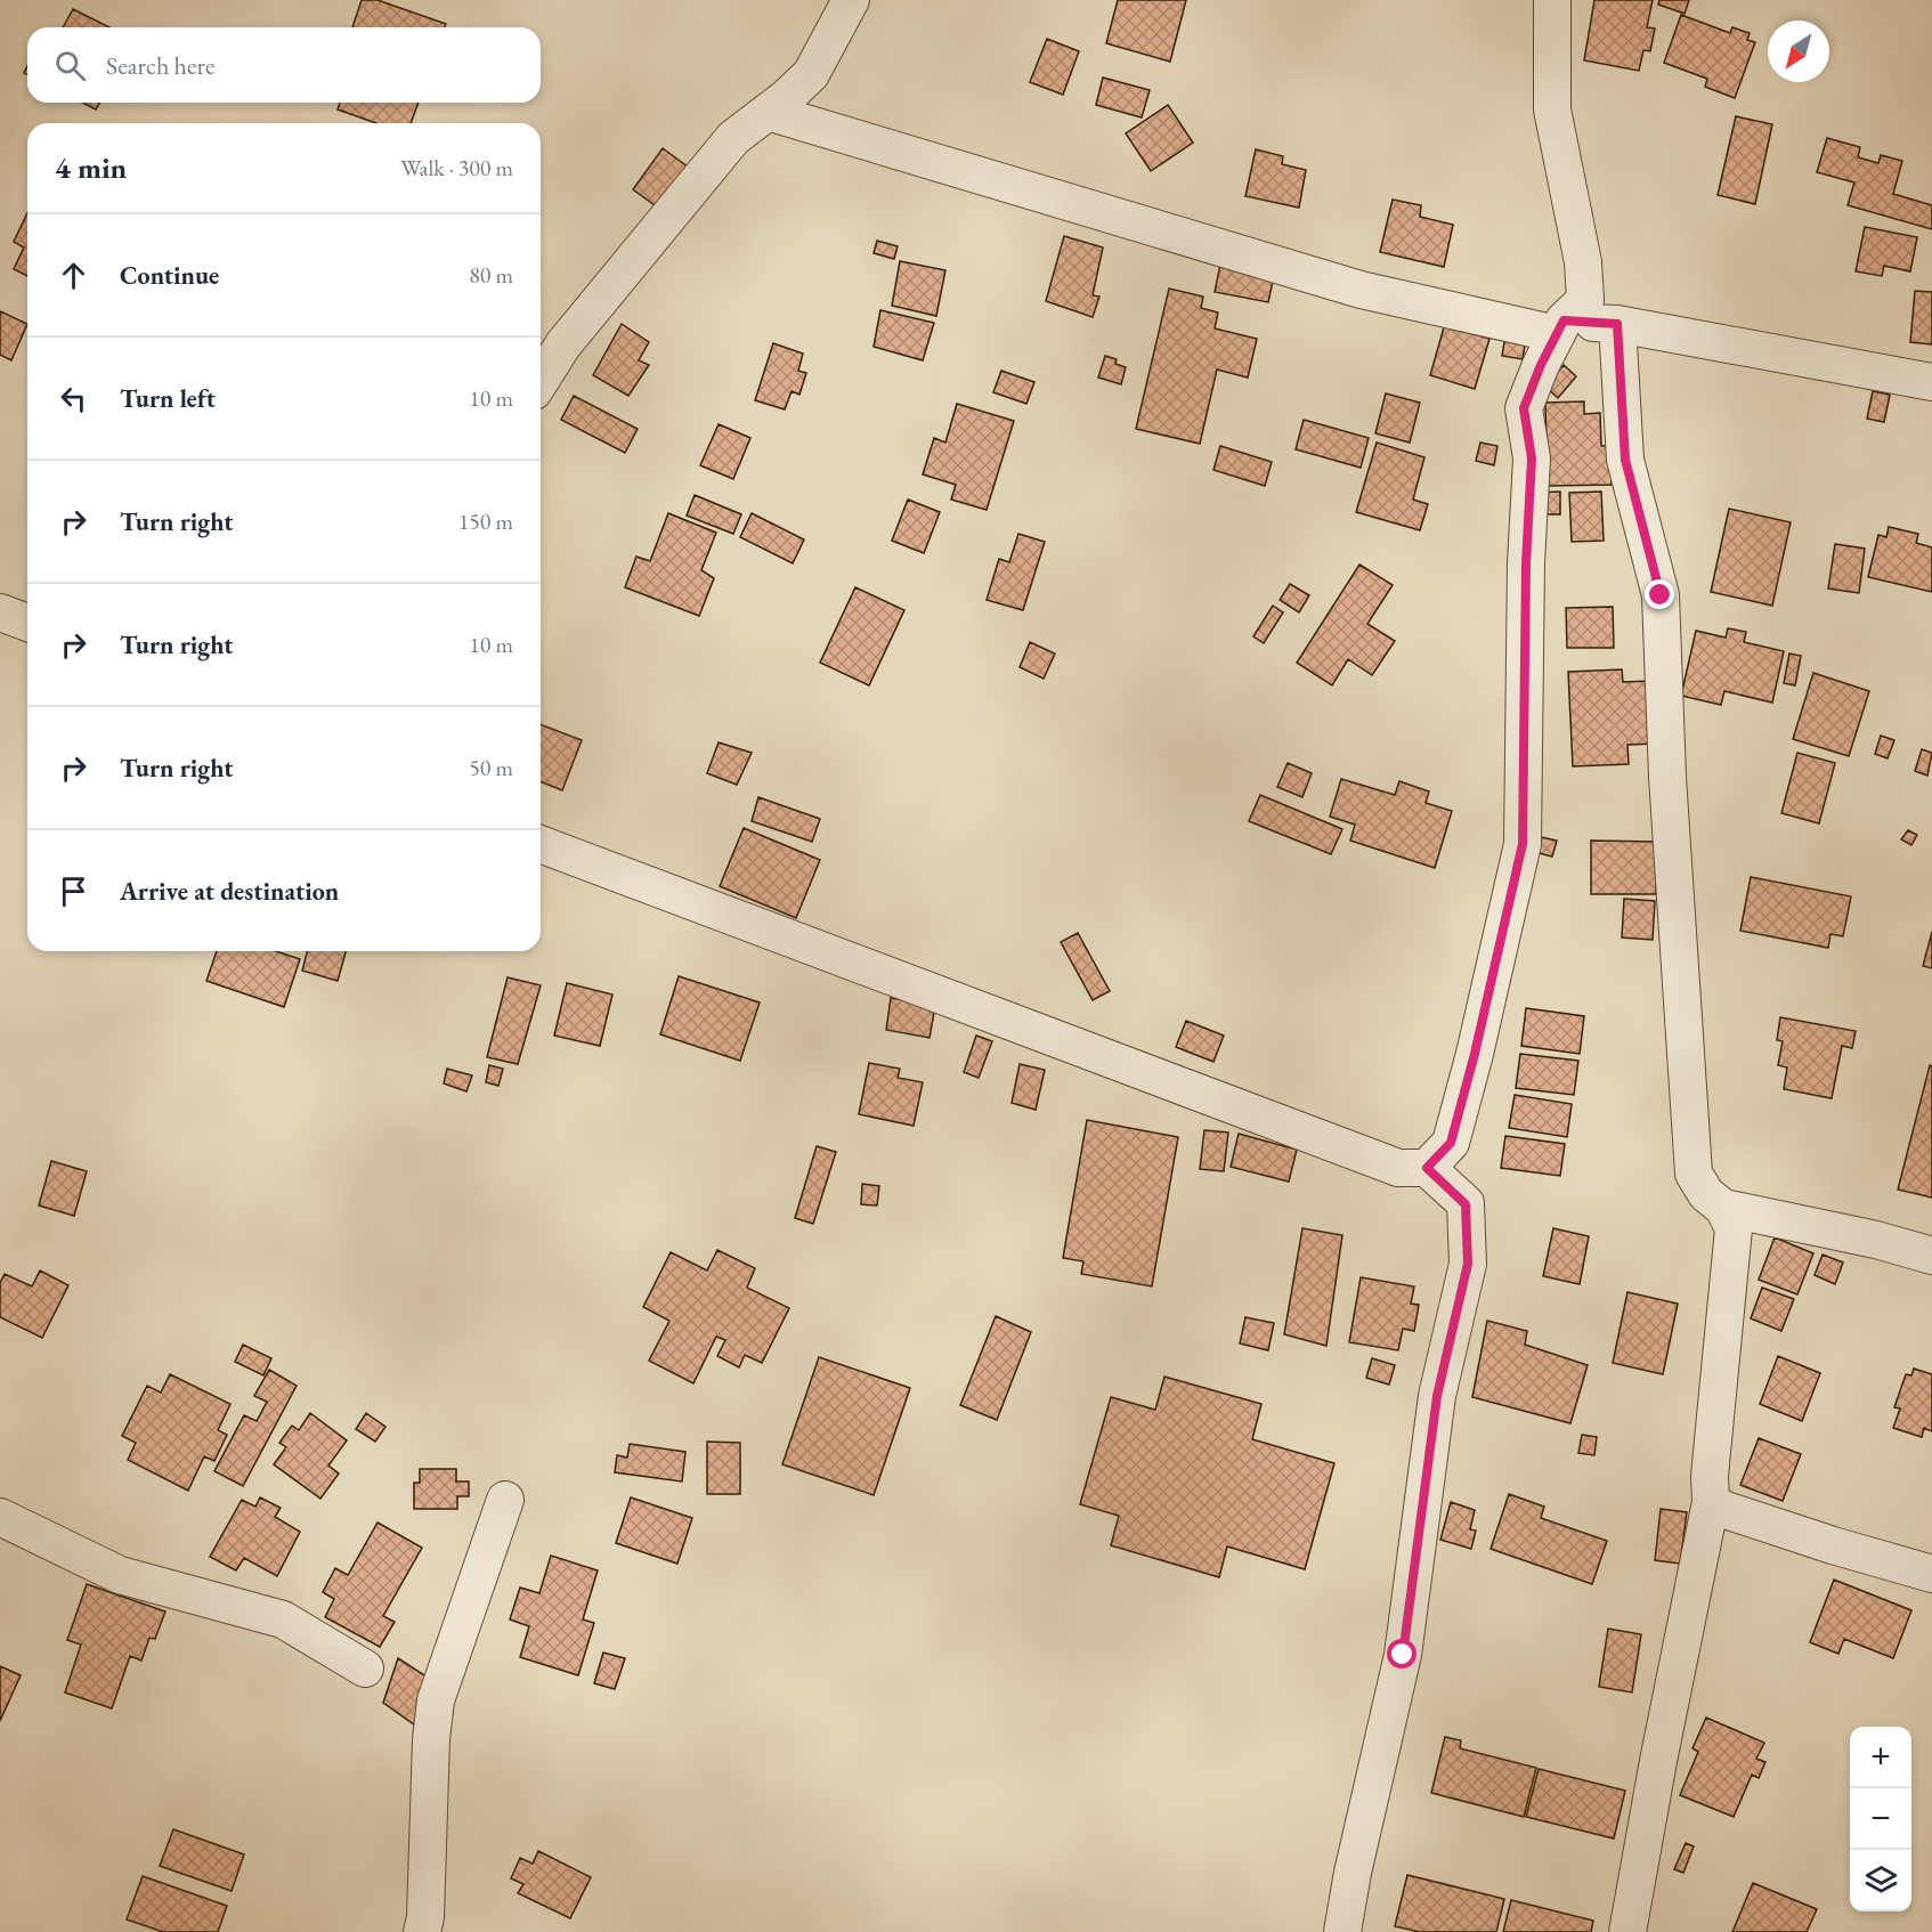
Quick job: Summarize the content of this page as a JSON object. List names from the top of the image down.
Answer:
{
  "north": "bottom left",
  "page": {
    "search": "Search here",
    "heading": ["4 min", "Walk · 300 m"],
    "list": [
      ["Continue", "80 m"],
      ["Turn left", "10 m"],
      ["Turn right", "150 m"],
      ["Turn right", "10 m"],
      ["Turn right", "50 m"],
      "Arrive at destination"
    ],
    "map_buttons": ["+", "−"]
  }
}
